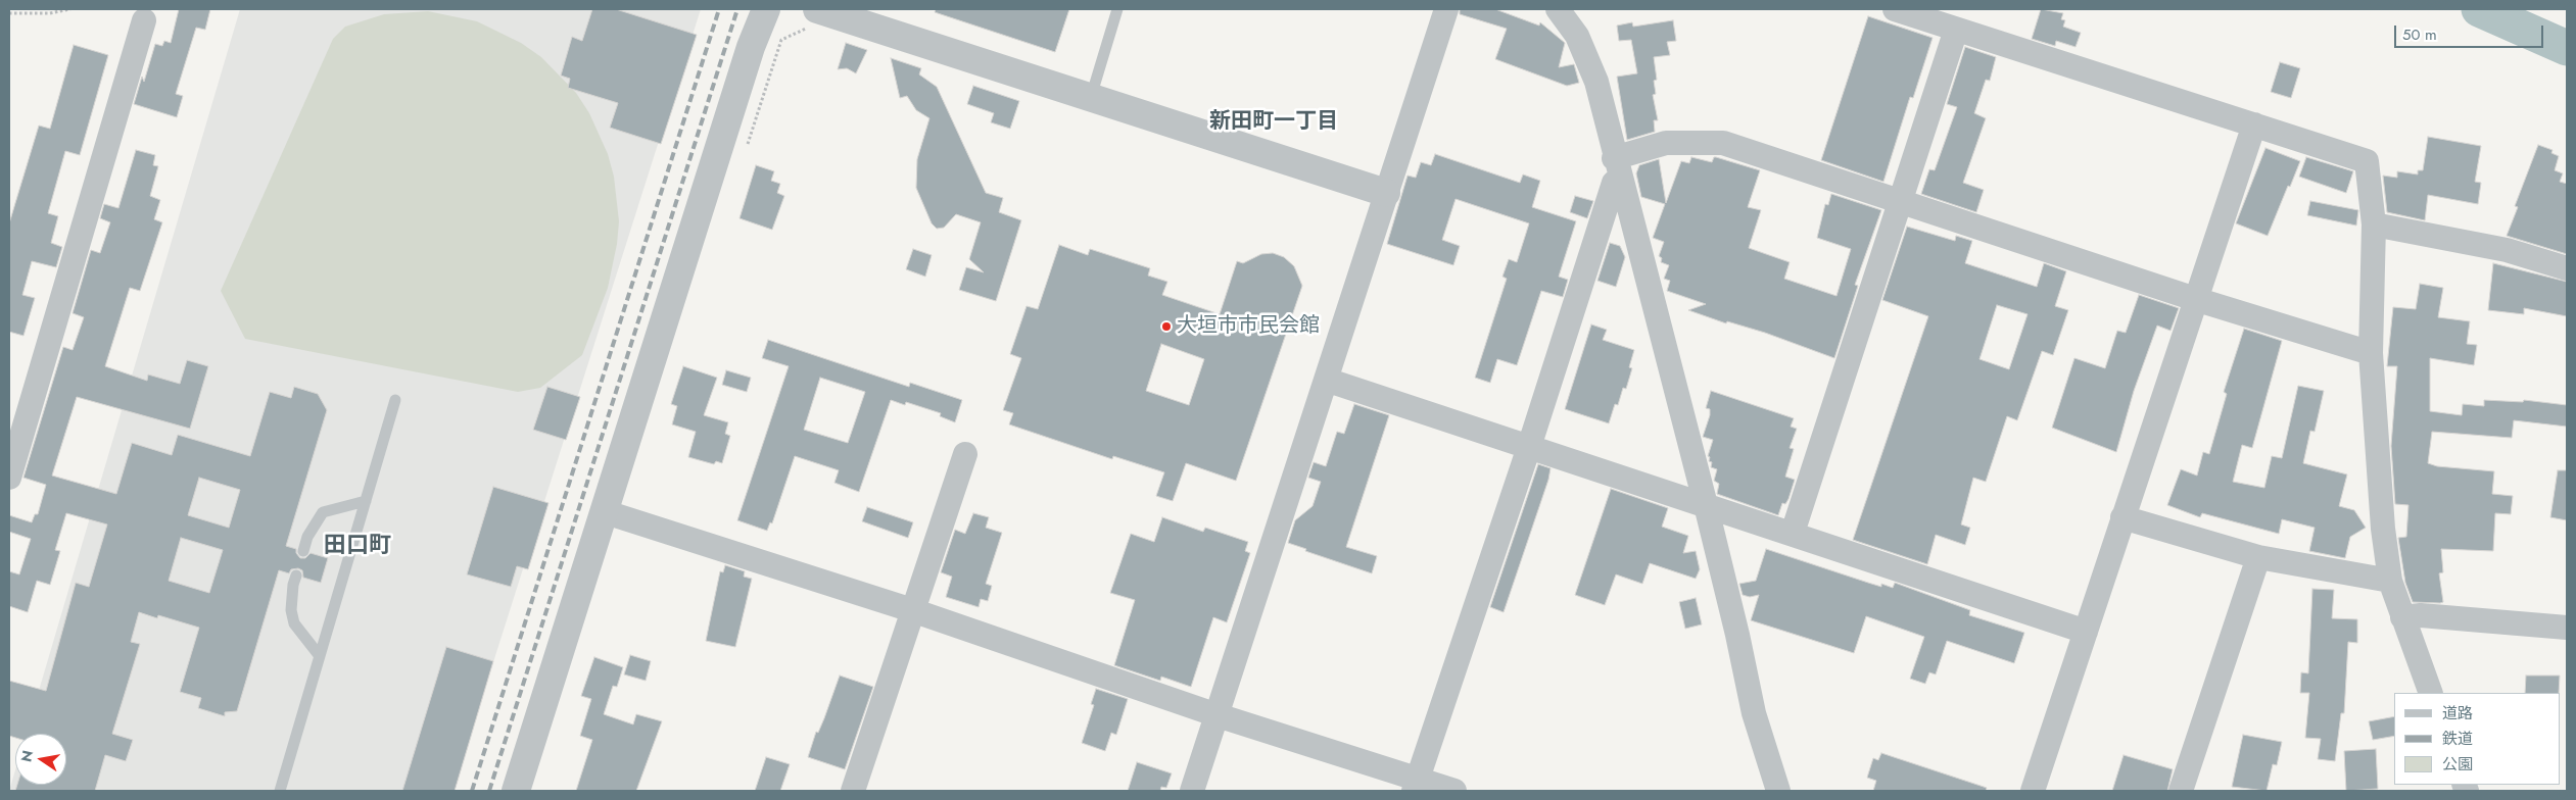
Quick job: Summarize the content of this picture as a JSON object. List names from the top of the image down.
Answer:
{
  "districts": ["新田町一丁目", "田口町"],
  "places": ["大垣市市民会館"],
  "legend": ["道路", "鉄道", "公園"],
  "scale_bar": "50 m",
  "north": "left"
}
